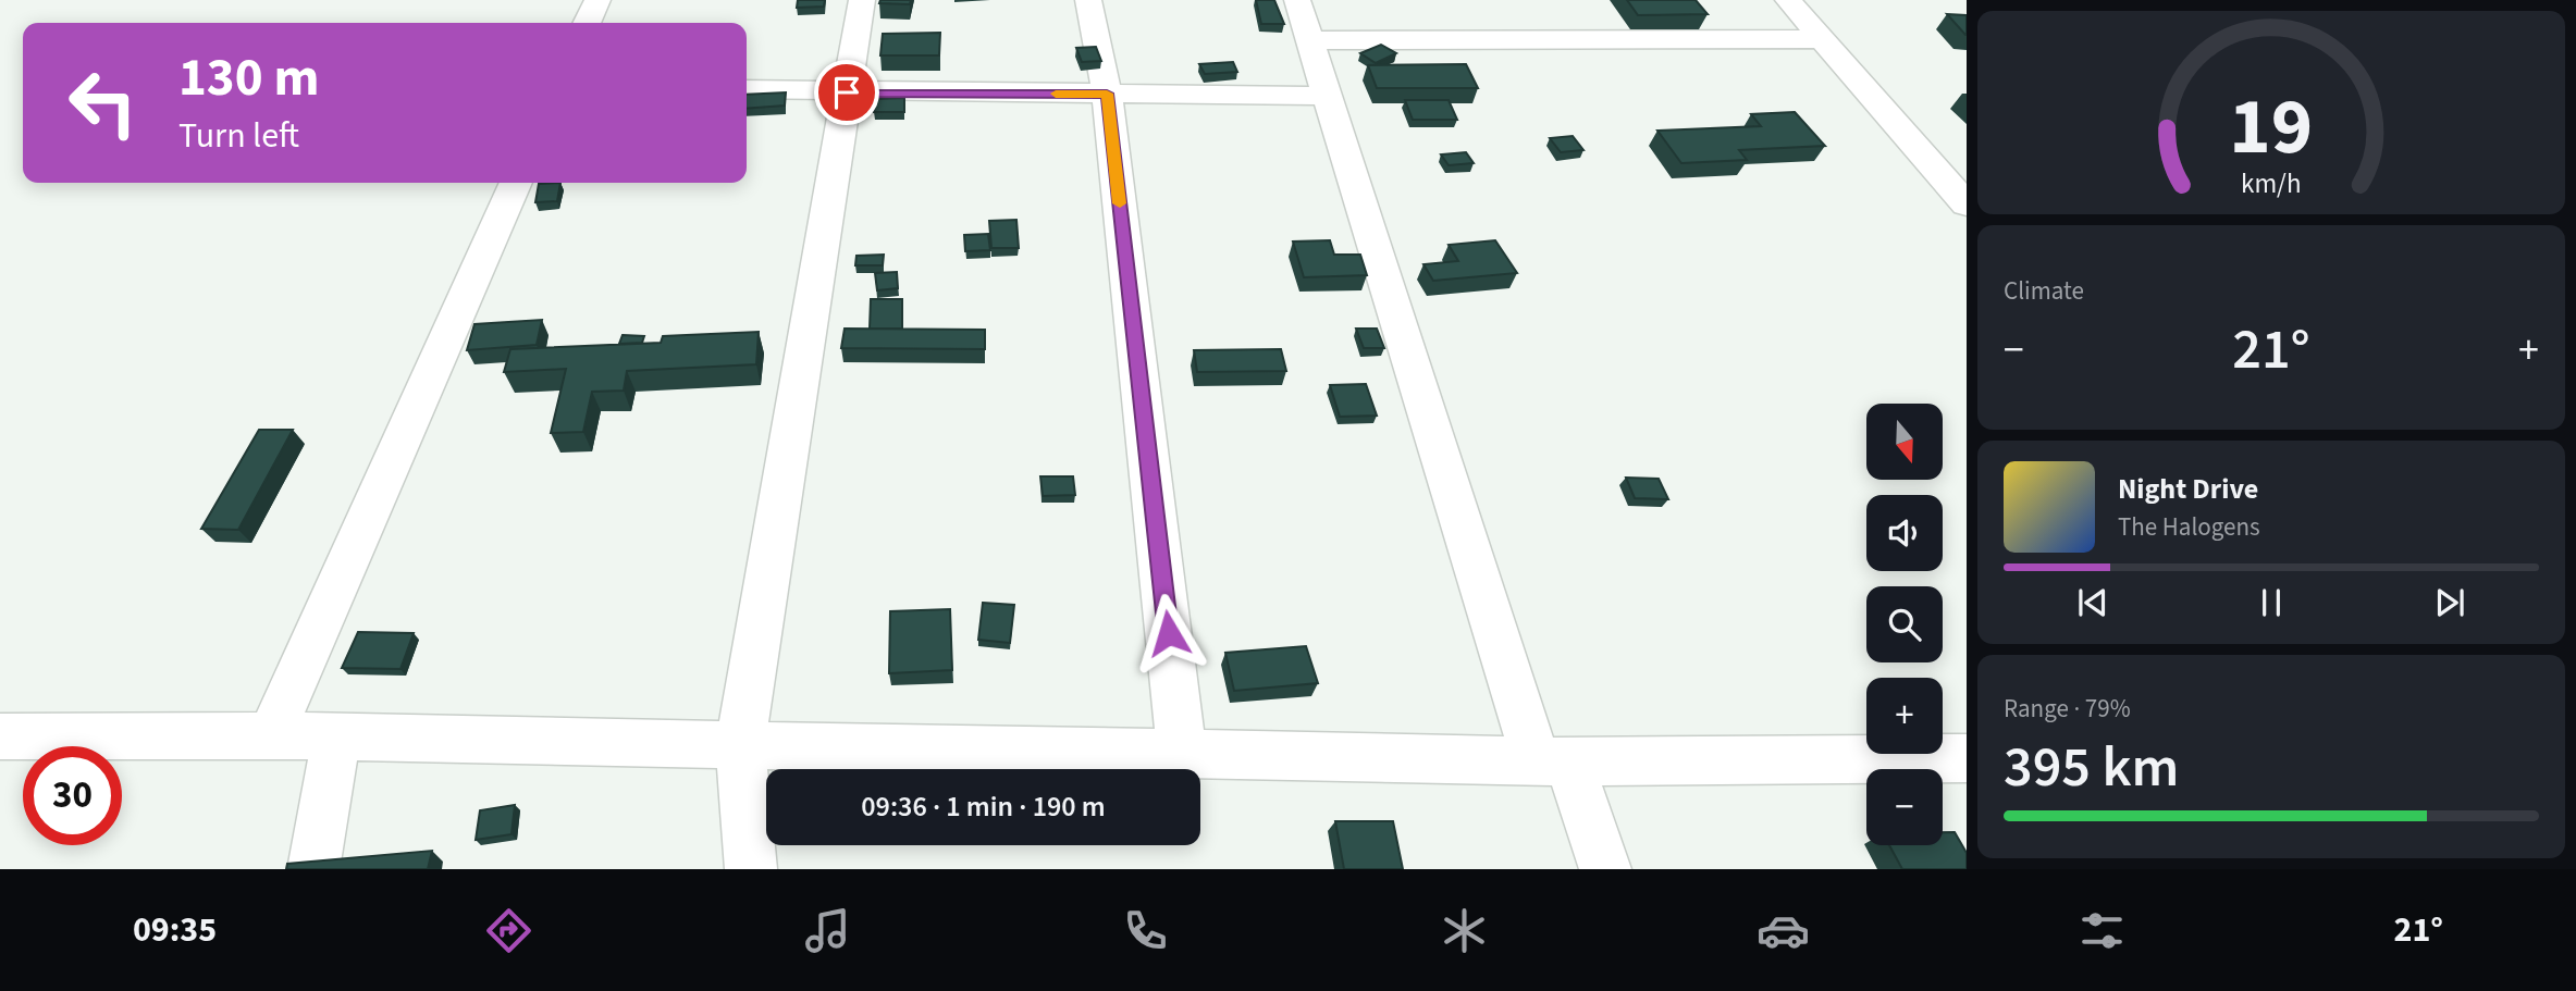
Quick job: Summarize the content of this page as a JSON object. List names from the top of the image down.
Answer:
{
  "north": "bottom",
  "page": {
    "turn": ["130 m", "Turn left"],
    "tile": [
      "Climate",
      ["Range · 79%", "395 km"]
    ],
    "heat": ["−", "21°", "+"],
    "map_buttons": ["+", "−"],
    "song": ["Night Drive", "The Halogens"],
    "limit": "30",
    "trip": "09:36 · 1 min · 190 m",
    "tabs": ["09:35", "21°"],
    "gauge": ["19", "km/h"]
  }
}
